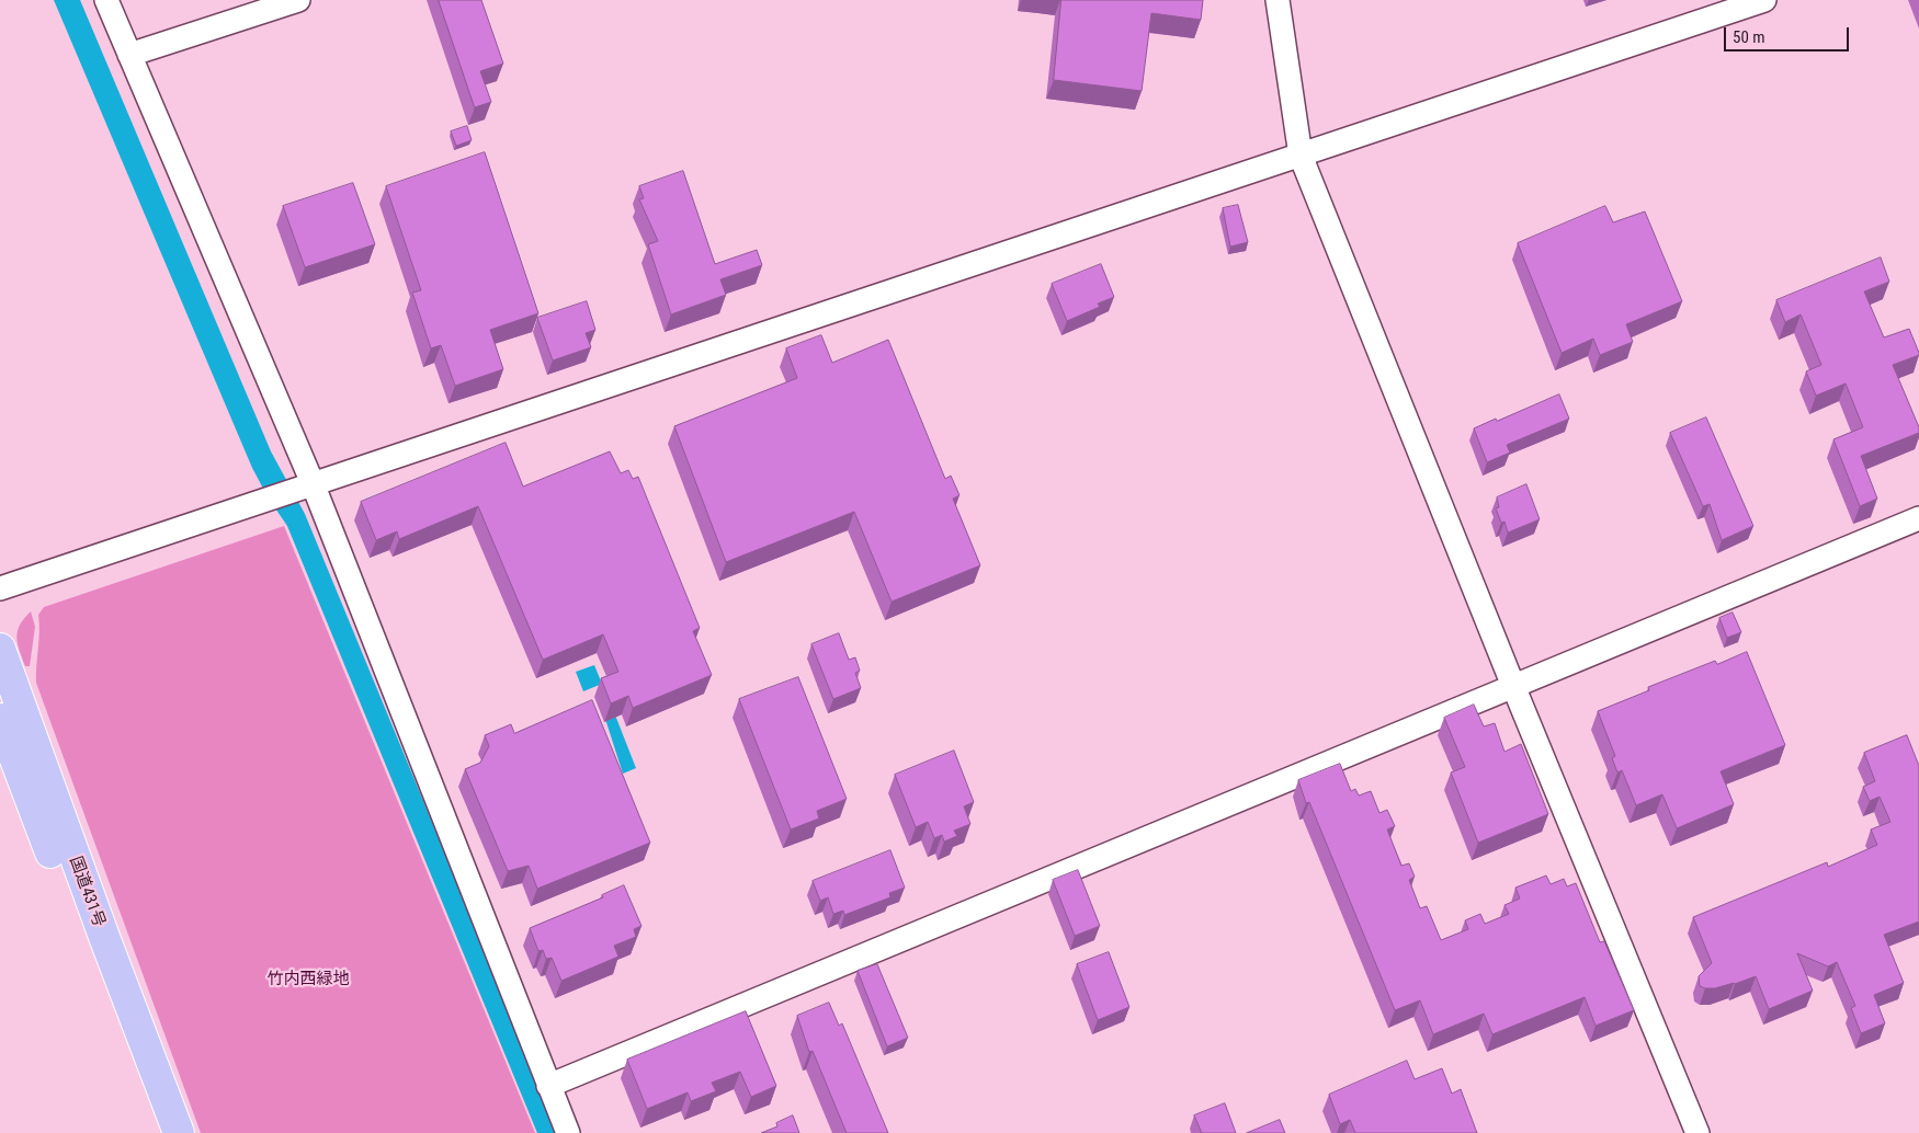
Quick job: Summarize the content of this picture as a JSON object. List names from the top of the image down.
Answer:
{
  "streets": {
    "highway": ["国道431号"]
  },
  "parks": ["竹内西緑地"],
  "scale_bar": "50 m"
}
